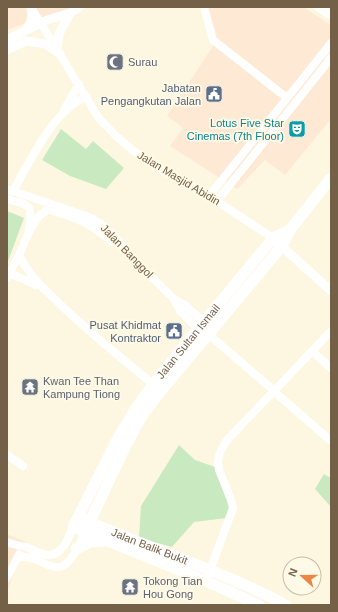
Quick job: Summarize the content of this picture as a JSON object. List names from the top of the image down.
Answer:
{
  "streets": {
    "main road": ["Jalan Sultan Ismail", "Jalan Balik Bukit"],
    "street": ["Jalan Masjid Abidin", "Jalan Banggol"]
  },
  "crossings": [
    ["Jalan Masjid Abidin", "Jalan Sultan Ismail"],
    ["Jalan Banggol", "Jalan Sultan Ismail"],
    ["Jalan Sultan Ismail", "Jalan Balik Bukit"]
  ],
  "places": {
    "mosque": ["Surau"],
    "public building": ["Jabatan Pengangkutan Jalan", "Pusat Khidmat Kontraktor"],
    "theatre": ["Lotus Five Star Cinemas (7th Floor)"],
    "temple": ["Kwan Tee Than Kampung Tiong", "Tokong Tian Hou Gong"]
  },
  "north": "left"
}
